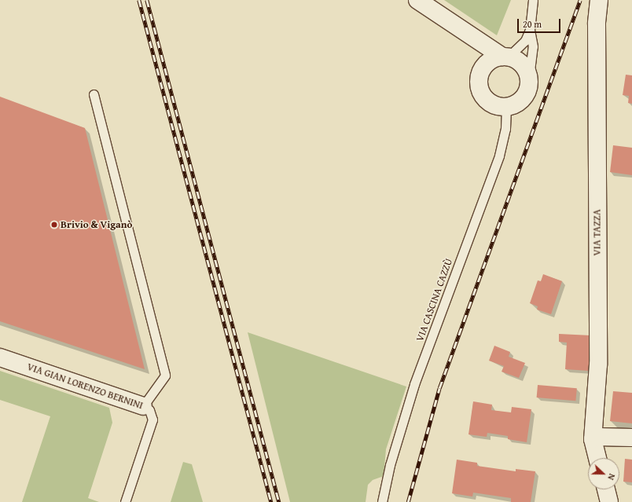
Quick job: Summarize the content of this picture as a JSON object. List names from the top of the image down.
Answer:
{
  "streets": {
    "street": ["VIA TAZZA", "VIA GIAN LORENZO BERNINI"],
    "lane": ["VIA CASCINA CAZZÙ"]
  },
  "places": ["Brivio & Viganò"],
  "scale_bar": "20 m",
  "north": "right"
}
